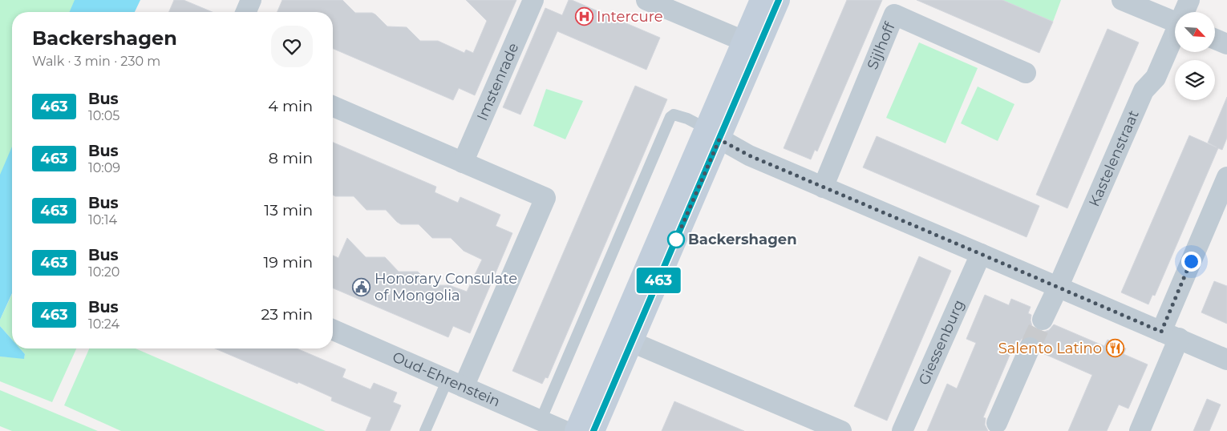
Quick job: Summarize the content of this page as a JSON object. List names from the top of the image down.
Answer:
{
  "streets": {
    "street": [
      "Sijlhoff",
      "Imstenrade",
      "Kastelenstraat",
      "Giessenburg",
      "Oud-Ehrenstein"
    ]
  },
  "places": {
    "hospital": ["Intercure"],
    "other": ["Backershagen"],
    "public building": ["Honorary Consulate of Mongolia"],
    "restaurant": ["Salento Latino"]
  },
  "lines": ["bus line 463"],
  "north": "bottom right",
  "page": {
    "on_map": "463",
    "heading": ["Backershagen", "Walk · 3 min · 230 m"],
    "list": [
      {
        "mark": "463",
        "name": "Bus",
        "note": "10:05",
        "value": "4 min"
      },
      {
        "mark": "463",
        "name": "Bus",
        "note": "10:09",
        "value": "8 min"
      },
      {
        "mark": "463",
        "name": "Bus",
        "note": "10:14",
        "value": "13 min"
      },
      {
        "mark": "463",
        "name": "Bus",
        "note": "10:20",
        "value": "19 min"
      },
      {
        "mark": "463",
        "name": "Bus",
        "note": "10:24",
        "value": "23 min"
      }
    ]
  }
}
